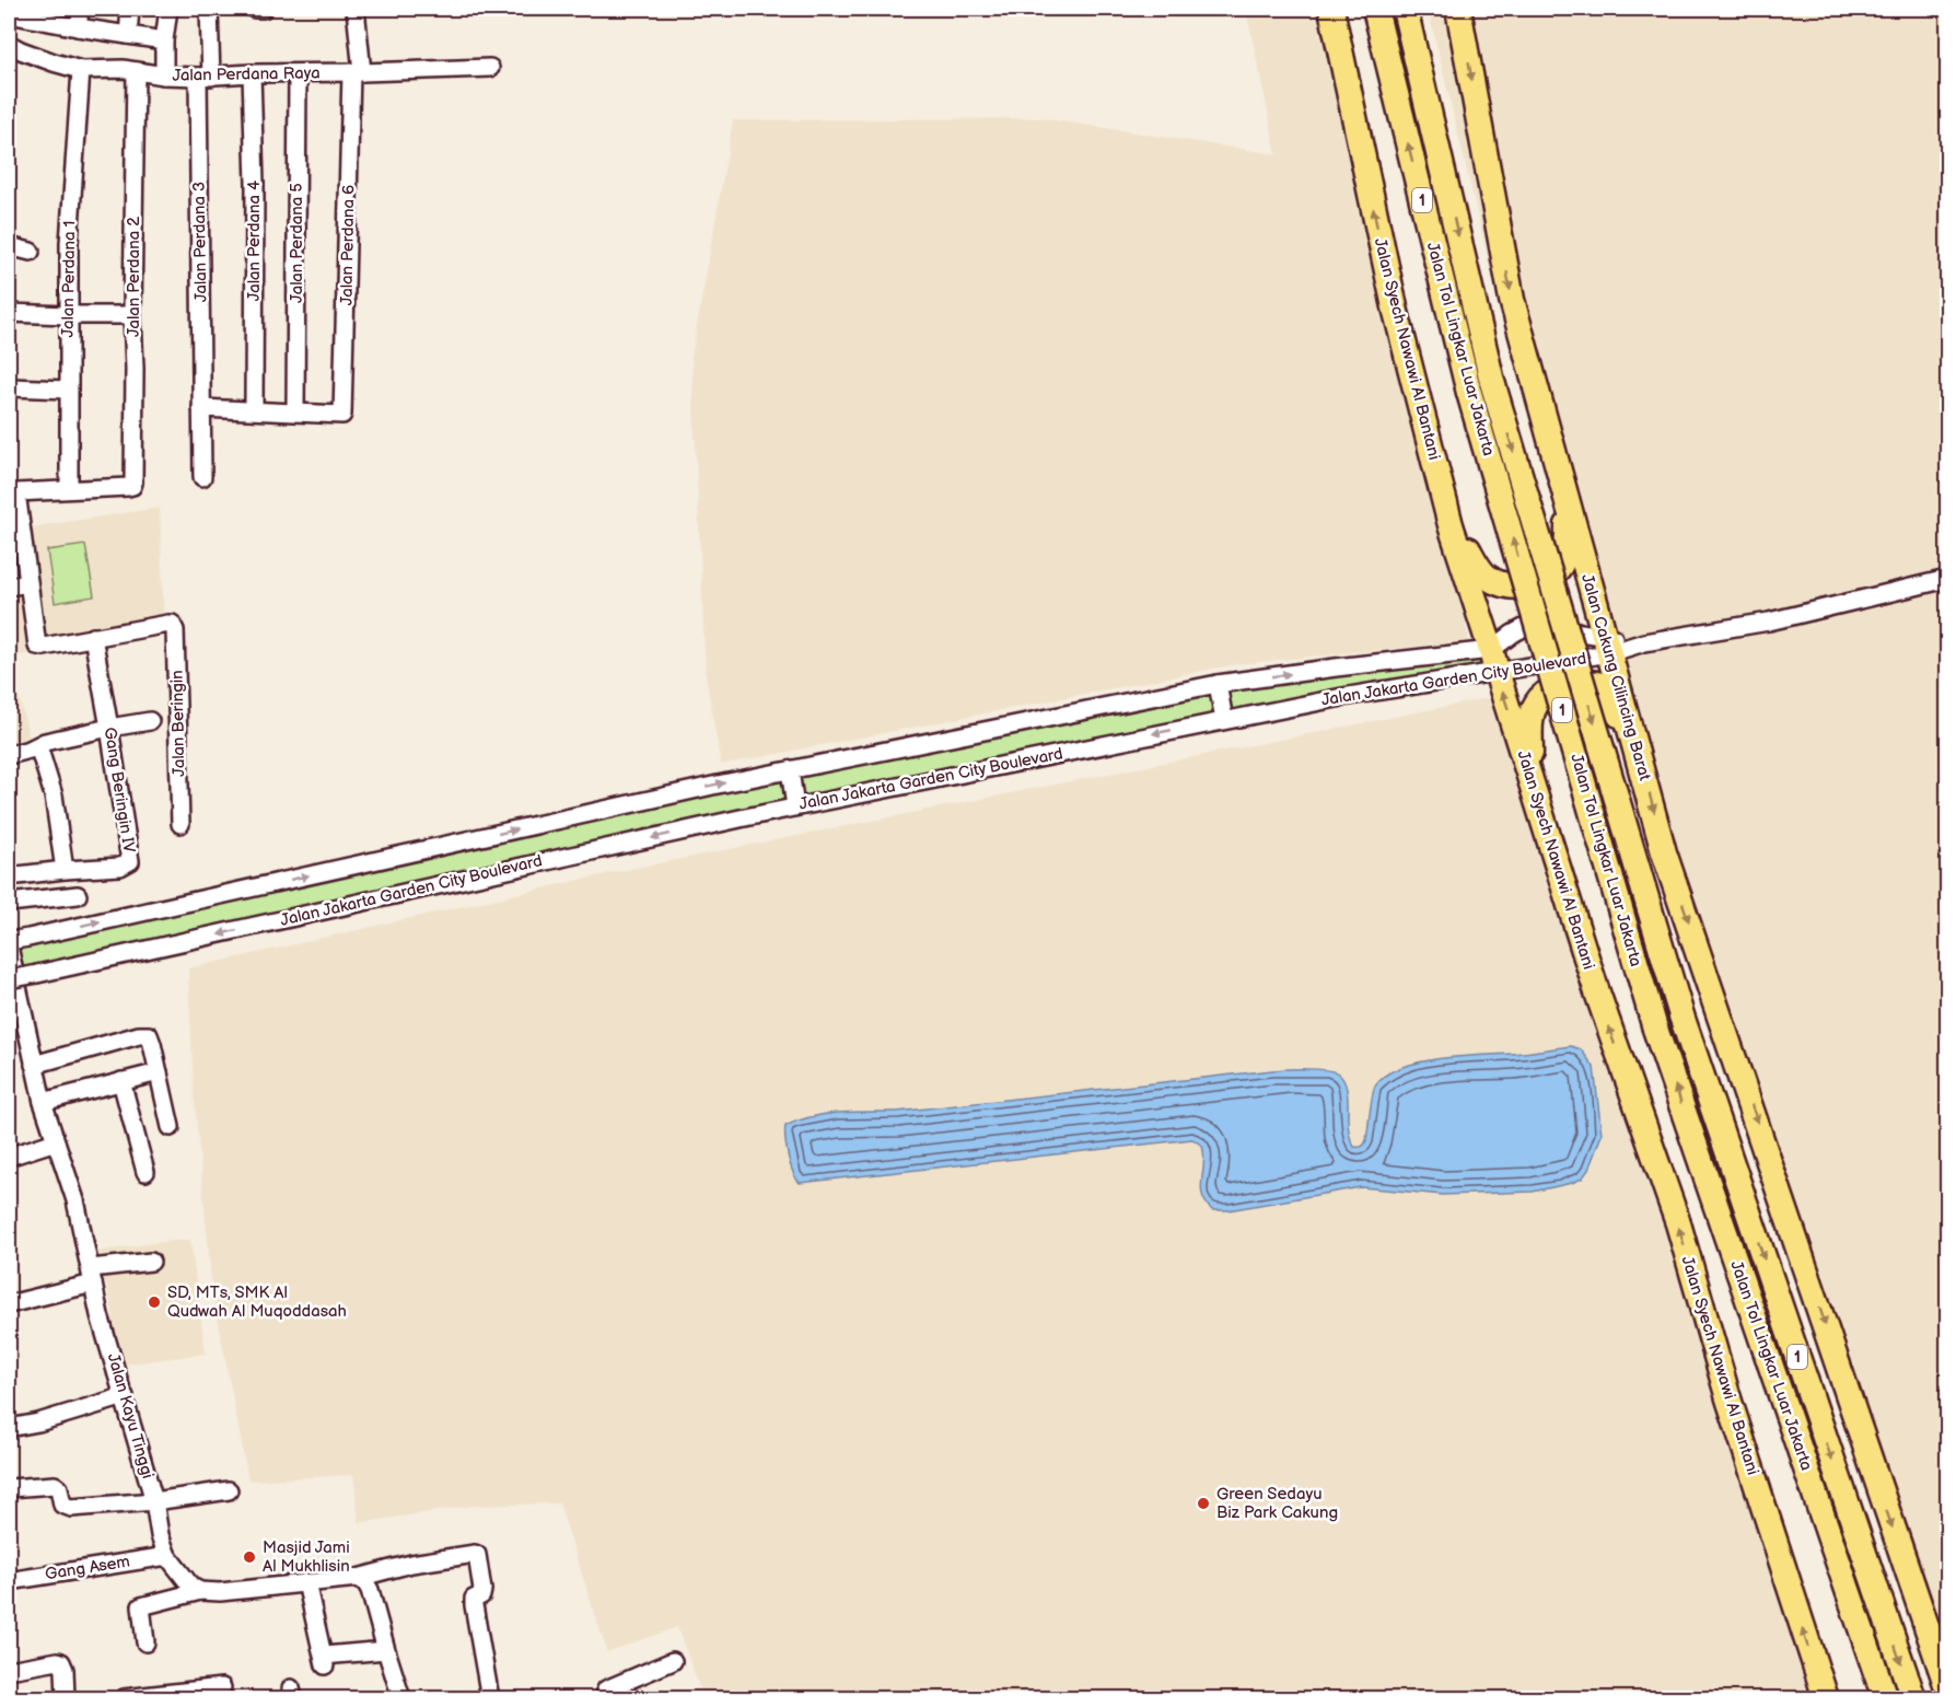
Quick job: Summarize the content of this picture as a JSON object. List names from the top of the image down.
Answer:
{
  "streets": {
    "highway": [
      "1",
      "Jalan Syech Nawawi Al Bantani",
      "Jalan Tol Lingkar Luar Jakarta",
      "Jalan Cakung Cilincing Barat"
    ],
    "street": [
      "Jalan Perdana Raya",
      "Jalan Perdana 4",
      "Jalan Perdana 3",
      "Jalan Perdana 5",
      "Jalan Perdana 6",
      "Jalan Perdana 2",
      "Jalan Perdana 1",
      "Jalan Jakarta Garden City Boulevard",
      "Jalan Beringin",
      "Gang Beringin IV",
      "Jalan Kayu Tinggi",
      "Gang Asem"
    ]
  },
  "crossings": [
    ["Jalan Perdana Raya", "Jalan Perdana 4"],
    ["Jalan Perdana Raya", "Jalan Perdana 3"],
    ["Jalan Perdana Raya", "Jalan Perdana 5"],
    ["Jalan Perdana Raya", "Jalan Perdana 6"],
    ["Jalan Perdana Raya", "Jalan Perdana 2"],
    ["Jalan Perdana Raya", "Jalan Perdana 1"],
    ["Jalan Perdana 5", "Jalan Perdana 6"],
    ["Jalan Perdana 2", "Jalan Perdana 1"],
    ["Jalan Syech Nawawi Al Bantani", "Jalan Jakarta Garden City Boulevard"],
    ["Jalan Cakung Cilincing Barat", "Jalan Jakarta Garden City Boulevard"],
    ["Jalan Beringin", "Gang Beringin IV"],
    ["Jalan Kayu Tinggi", "Gang Asem"]
  ],
  "one_way": ["Jalan Cakung Cilincing Barat"],
  "places": ["SD, MTs, SMK Al Qudwah Al Muqoddasah", "Green Sedayu Biz Park Cakung", "Masjid Jami Al Mukhlisin"]
}
